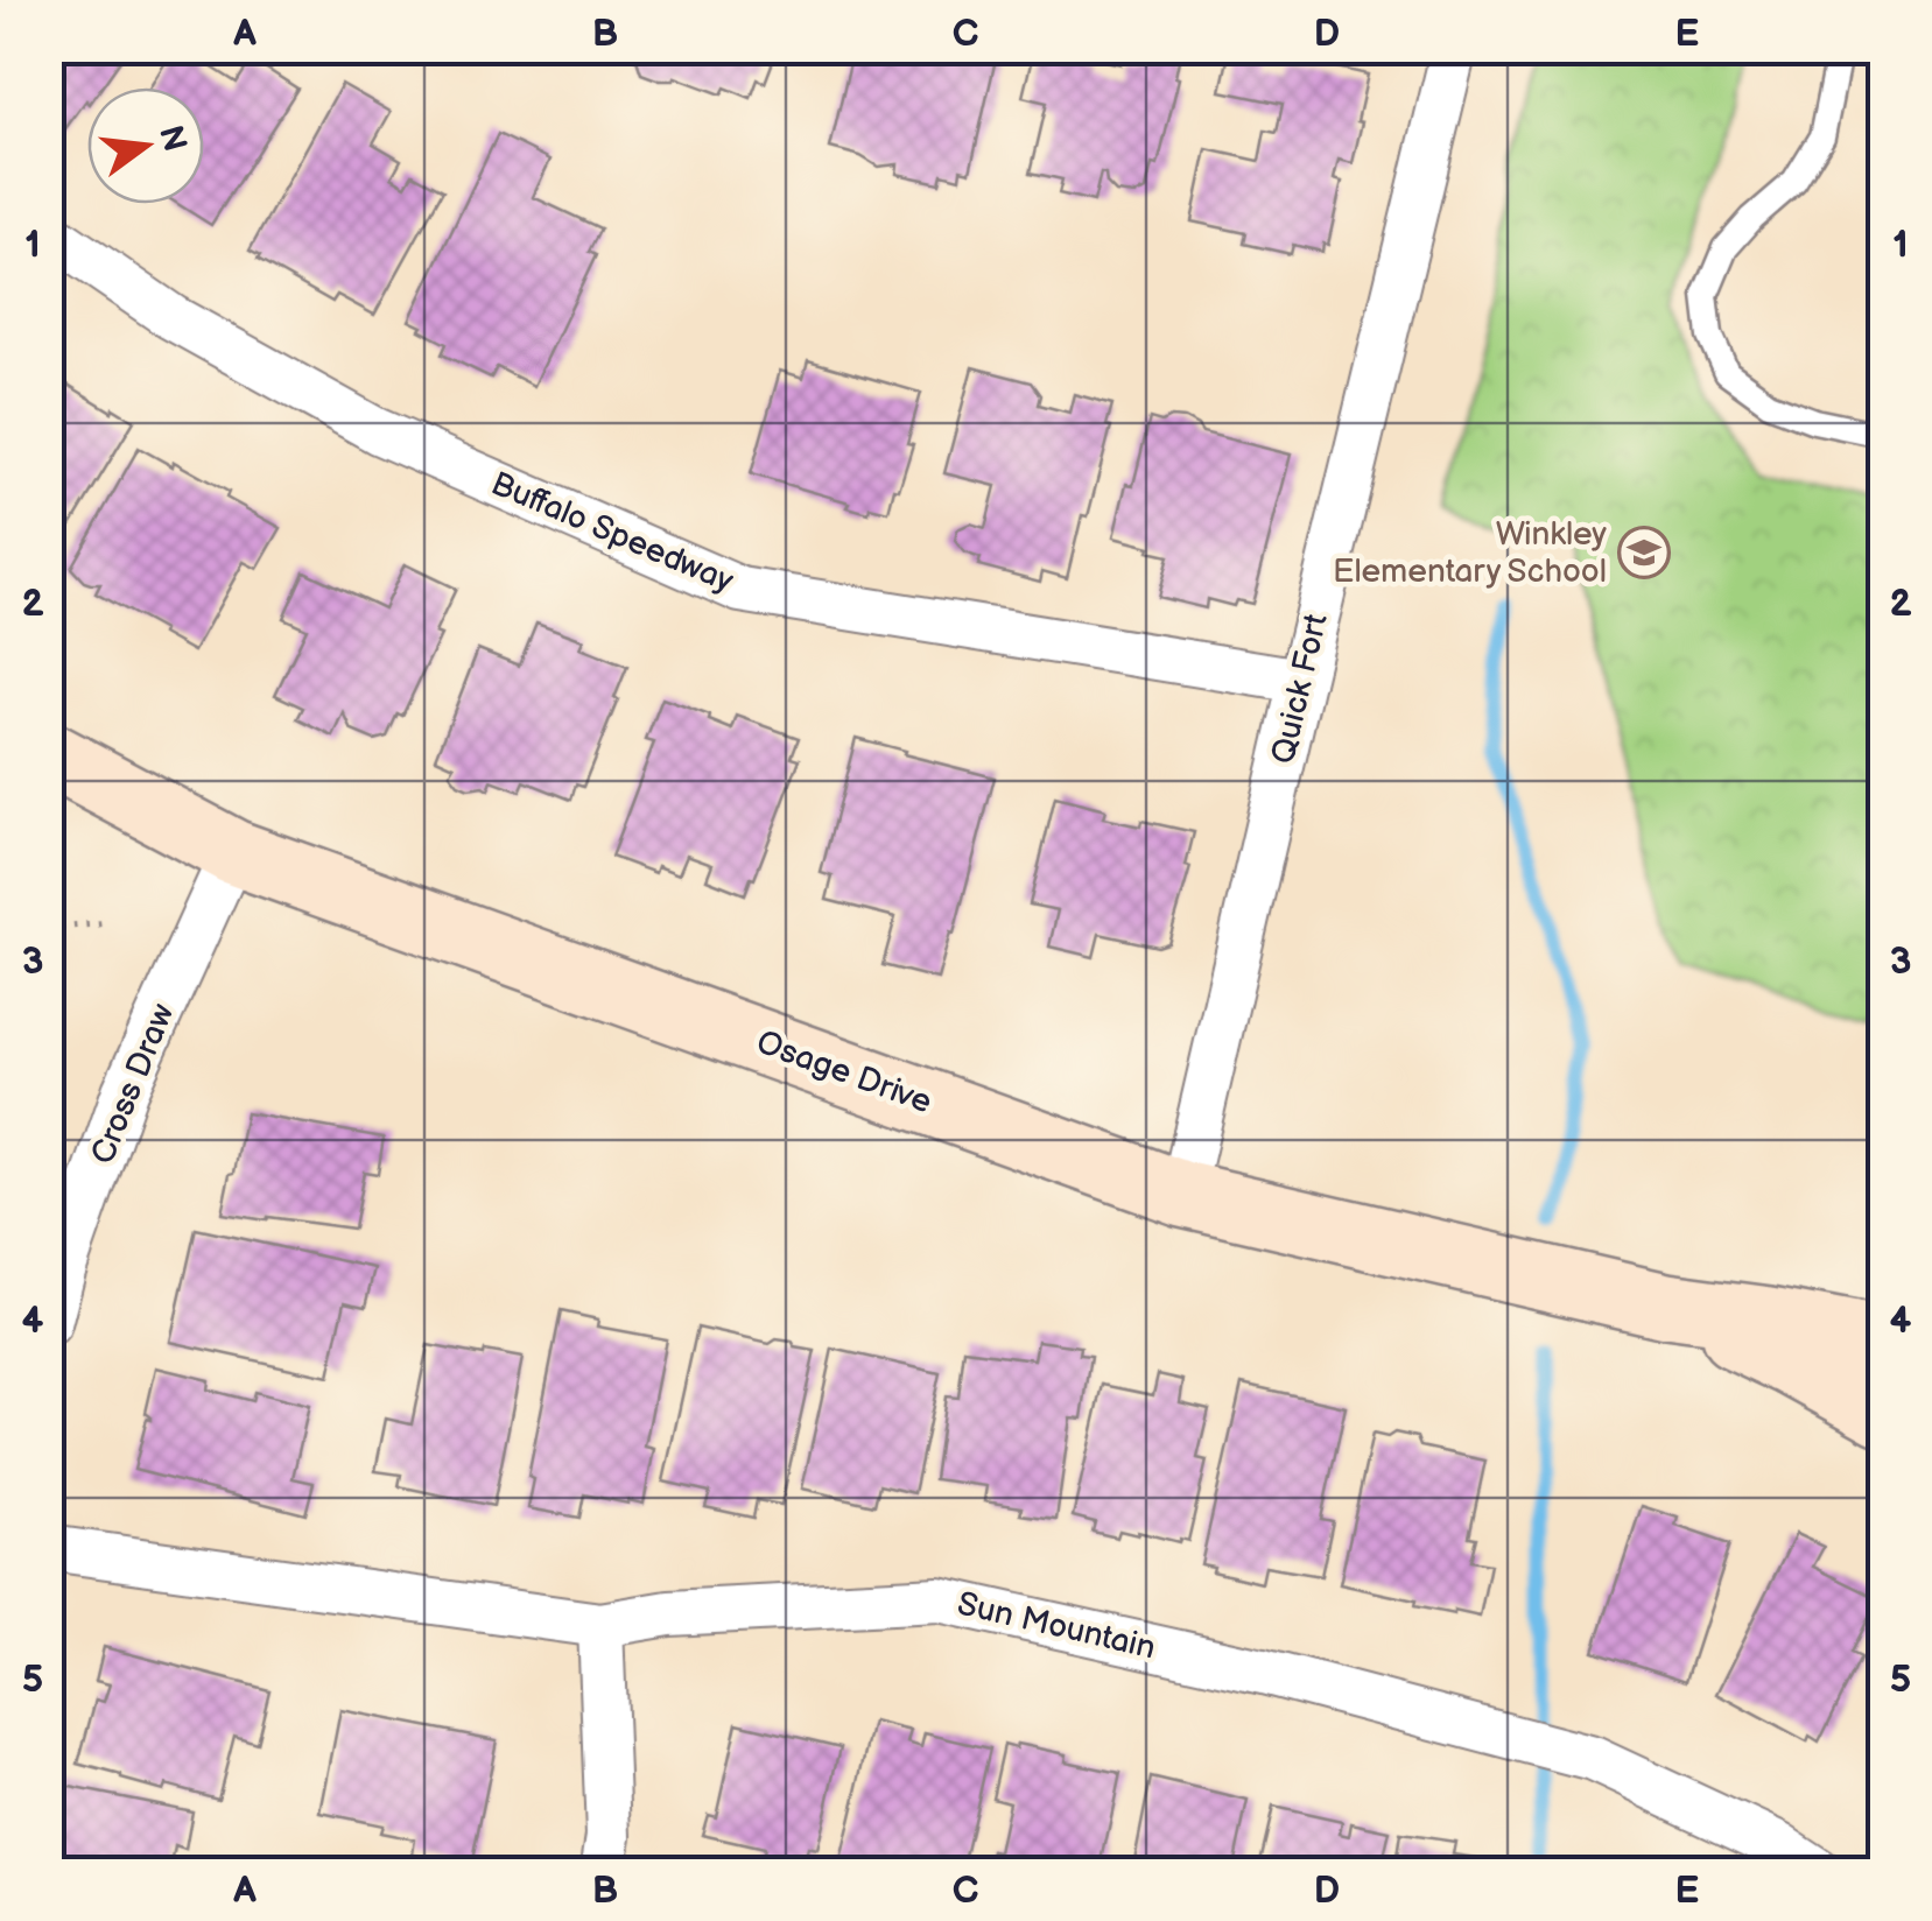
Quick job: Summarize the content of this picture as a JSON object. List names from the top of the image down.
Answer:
{
  "streets": {
    "street": [
      "Buffalo Speedway",
      "Quick Fort",
      "Osage Drive",
      "Cross Draw",
      "Sun Mountain"
    ]
  },
  "crossings": [
    ["Buffalo Speedway", "Quick Fort"],
    ["Quick Fort", "Osage Drive"],
    ["Osage Drive", "Cross Draw"]
  ],
  "places": {
    "school or university": ["Winkley Elementary School"]
  },
  "north": "right",
  "grid": {
    "columns": [
      "A",
      "B",
      "C",
      "D",
      "E"
    ],
    "rows": [
      "1",
      "2",
      "3",
      "4",
      "5"
    ]
  }
}
